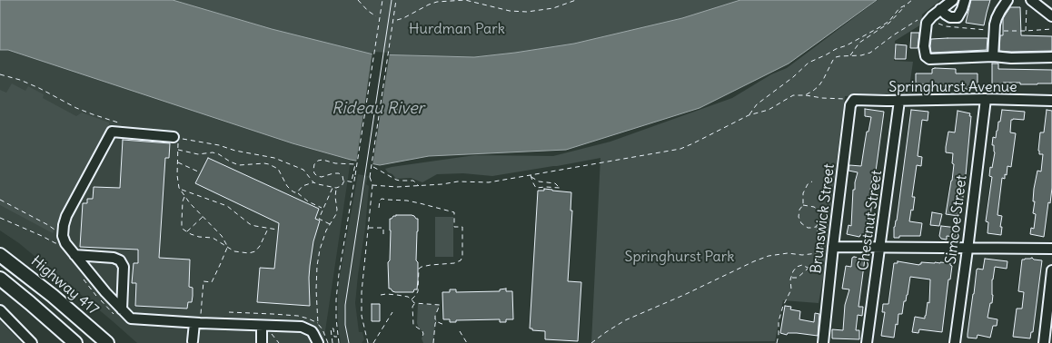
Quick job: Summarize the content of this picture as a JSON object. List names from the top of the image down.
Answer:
{
  "streets": {
    "highway": ["Highway 417"],
    "street": [
      "Springhurst Avenue",
      "Brunswick Street",
      "Simcoe Street",
      "Chestnut Street"
    ]
  },
  "crossings": [
    ["Springhurst Avenue", "Brunswick Street"],
    ["Springhurst Avenue", "Simcoe Street"],
    ["Springhurst Avenue", "Chestnut Street"]
  ],
  "water": ["Rideau River"],
  "parks": ["Hurdman Park", "Springhurst Park"]
}
